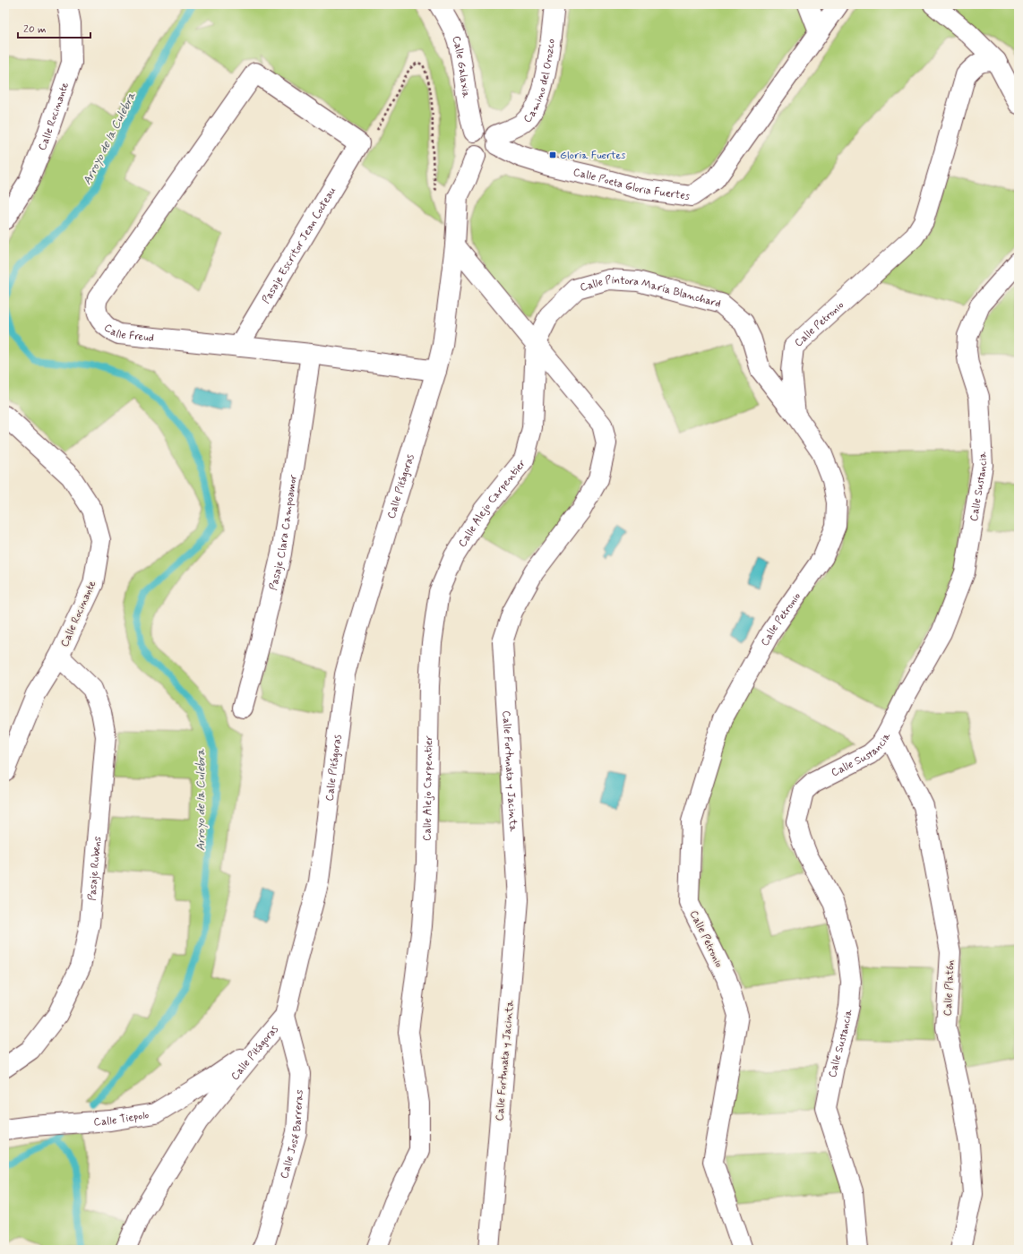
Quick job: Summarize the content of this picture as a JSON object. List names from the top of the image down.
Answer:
{
  "streets": {
    "street": [
      "Calle Galaxia",
      "Camino del Orozco",
      "Calle Rocinante",
      "Calle Poeta Gloria Fuertes",
      "Pasaje Escritor Jean Cocteau",
      "Calle Pintora María Blanchard",
      "Calle Petronio",
      "Calle Freud",
      "Calle Pitágoras",
      "Calle Sustancia",
      "Calle Alejo Carpentier",
      "Pasaje Clara Campoamor",
      "Calle Fortunata y Jacinta",
      "Pasaje Rubens",
      "Calle Platón",
      "Calle Tiepolo",
      "Calle José Barreras"
    ]
  },
  "crossings": [
    ["Calle Galaxia", "Camino del Orozco"],
    ["Calle Galaxia", "Calle Poeta Gloria Fuertes"],
    ["Camino del Orozco", "Calle Poeta Gloria Fuertes"],
    ["Calle Rocinante", "Pasaje Rubens"],
    ["Pasaje Escritor Jean Cocteau", "Calle Freud"],
    ["Calle Pintora María Blanchard", "Calle Petronio"],
    ["Calle Pintora María Blanchard", "Calle Alejo Carpentier"],
    ["Calle Pintora María Blanchard", "Calle Fortunata y Jacinta"],
    ["Calle Freud", "Calle Pitágoras"],
    ["Calle Freud", "Pasaje Clara Campoamor"],
    ["Calle Pitágoras", "Calle Fortunata y Jacinta"],
    ["Calle Pitágoras", "Calle Tiepolo"],
    ["Calle Pitágoras", "Calle José Barreras"],
    ["Calle Sustancia", "Calle Platón"],
    ["Calle Alejo Carpentier", "Calle Fortunata y Jacinta"]
  ],
  "water": ["Arroyo de la Culebra"],
  "places": {
    "transit": ["Gloria Fuertes"]
  },
  "scale_bar": "20 m"
}
